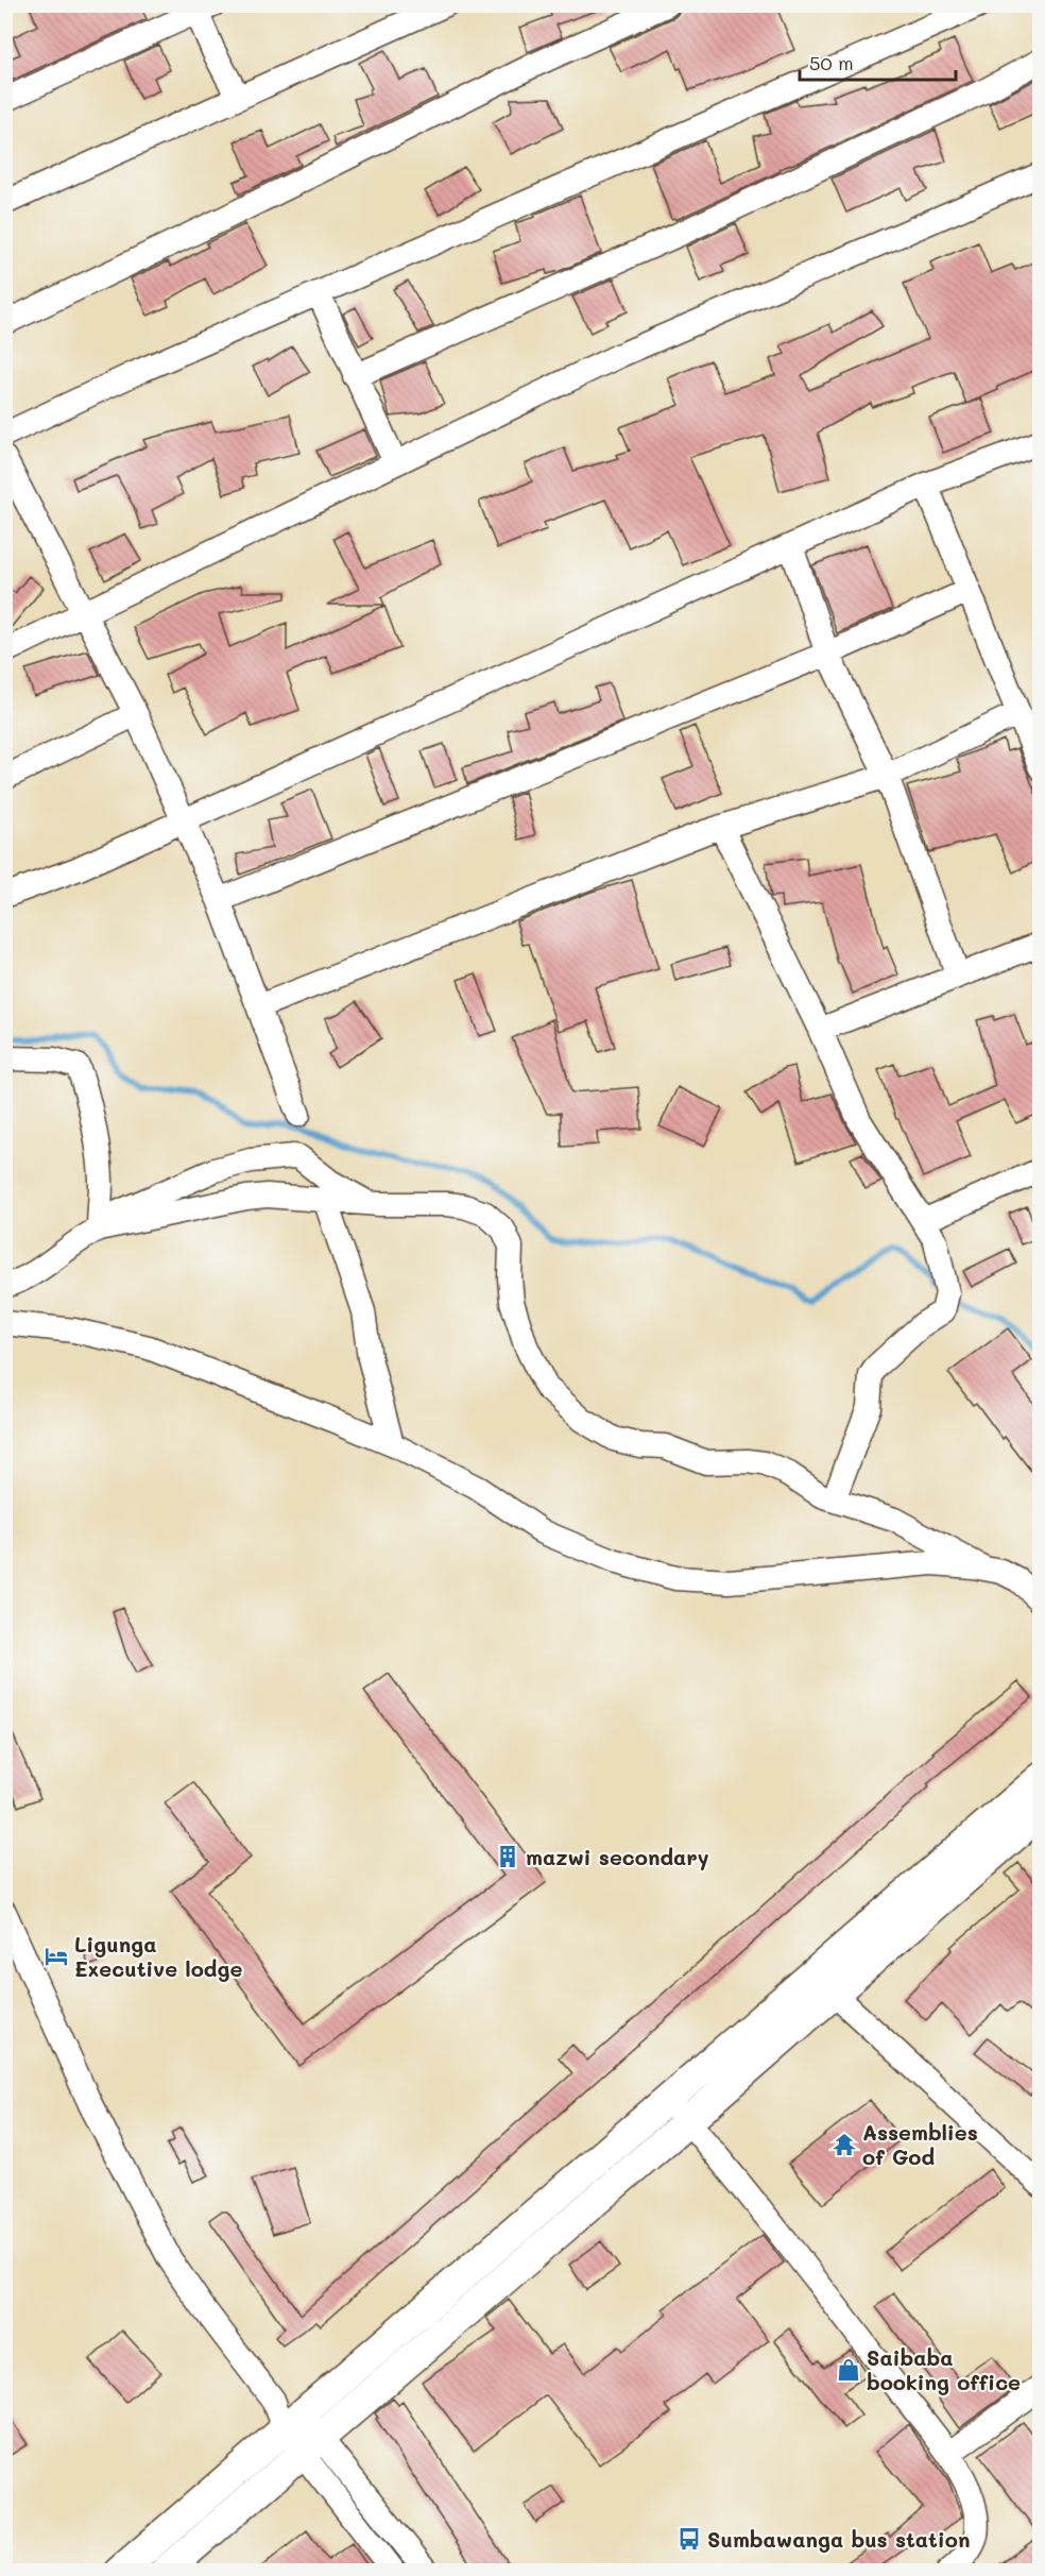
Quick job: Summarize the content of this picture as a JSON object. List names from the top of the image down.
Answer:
{
  "places": {
    "building": ["mazwi secondary"],
    "hotel": ["Ligunga Executive lodge"],
    "temple": ["Assemblies of God"],
    "shop": ["Saibaba booking office"],
    "bus stop": ["Sumbawanga bus station"]
  },
  "scale_bar": "50 m"
}
